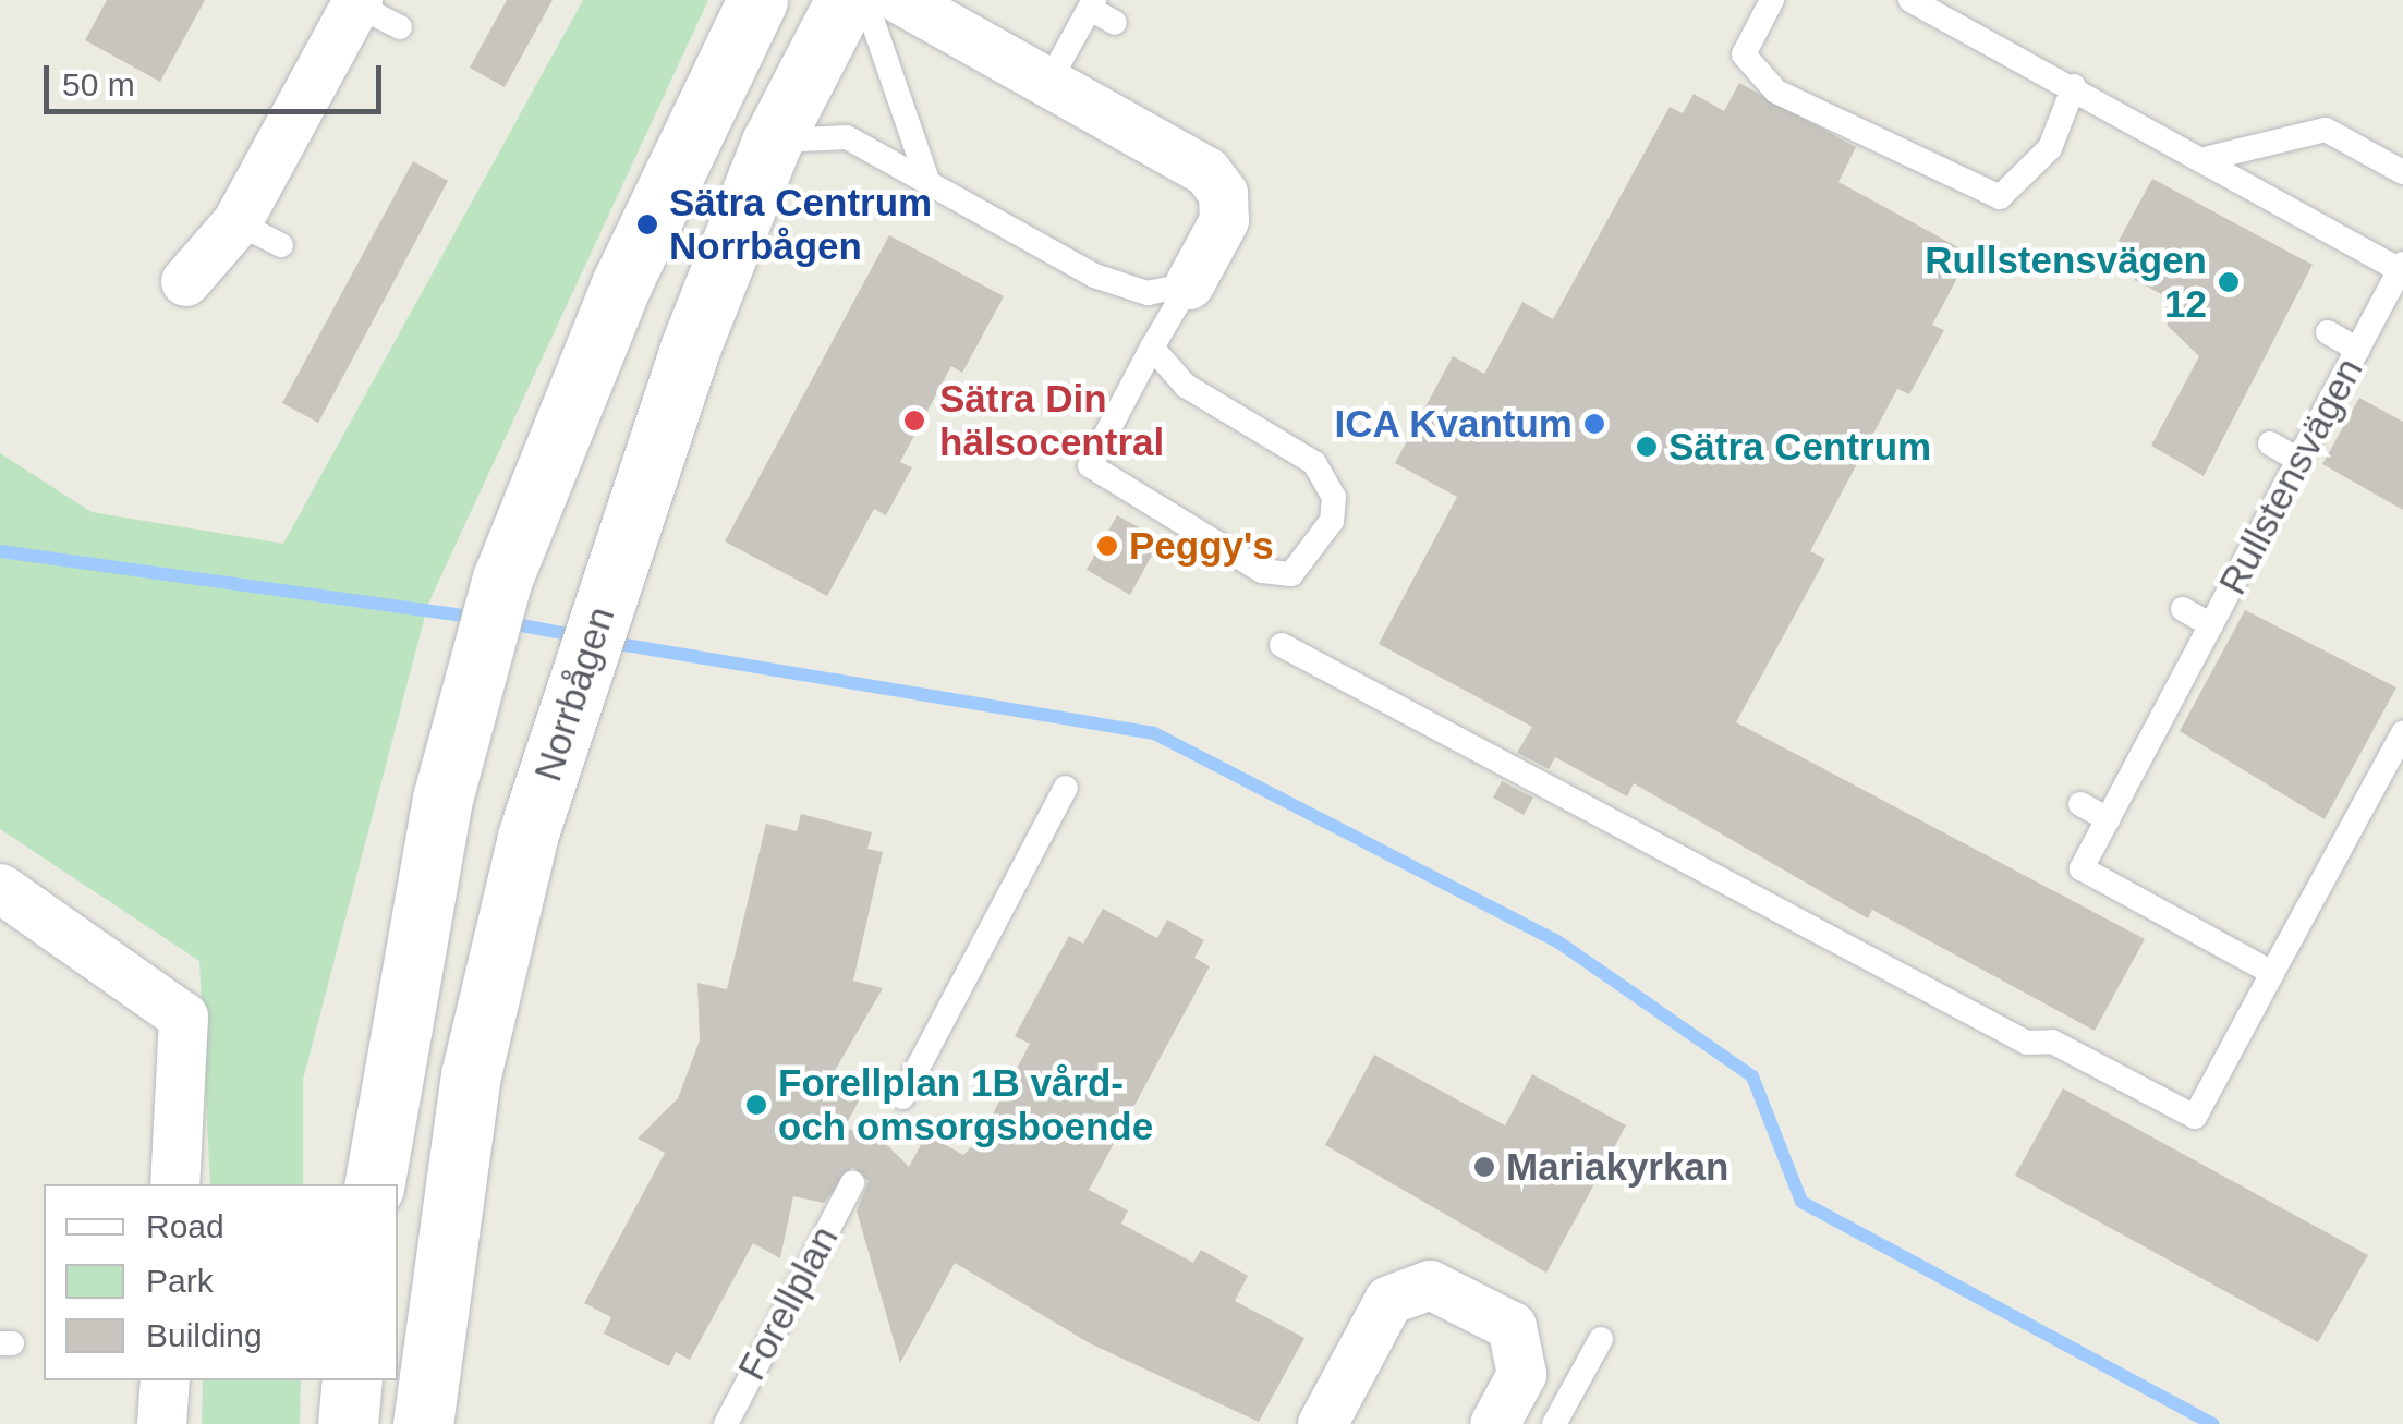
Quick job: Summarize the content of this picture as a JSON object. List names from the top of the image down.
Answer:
{
  "streets": {
    "street": ["Norrbågen"],
    "lane": ["Rullstensvägen", "Forellplan"]
  },
  "places": [
    "Sätra Centrum Norrbågen",
    "Rullstensvägen 12",
    "Sätra Din hälsocentral",
    "ICA Kvantum",
    "Sätra Centrum",
    "Peggy's",
    "Forellplan 1B vård- och omsorgsboende",
    "Mariakyrkan"
  ],
  "legend": ["Road", "Park", "Building"],
  "scale_bar": "50 m"
}
